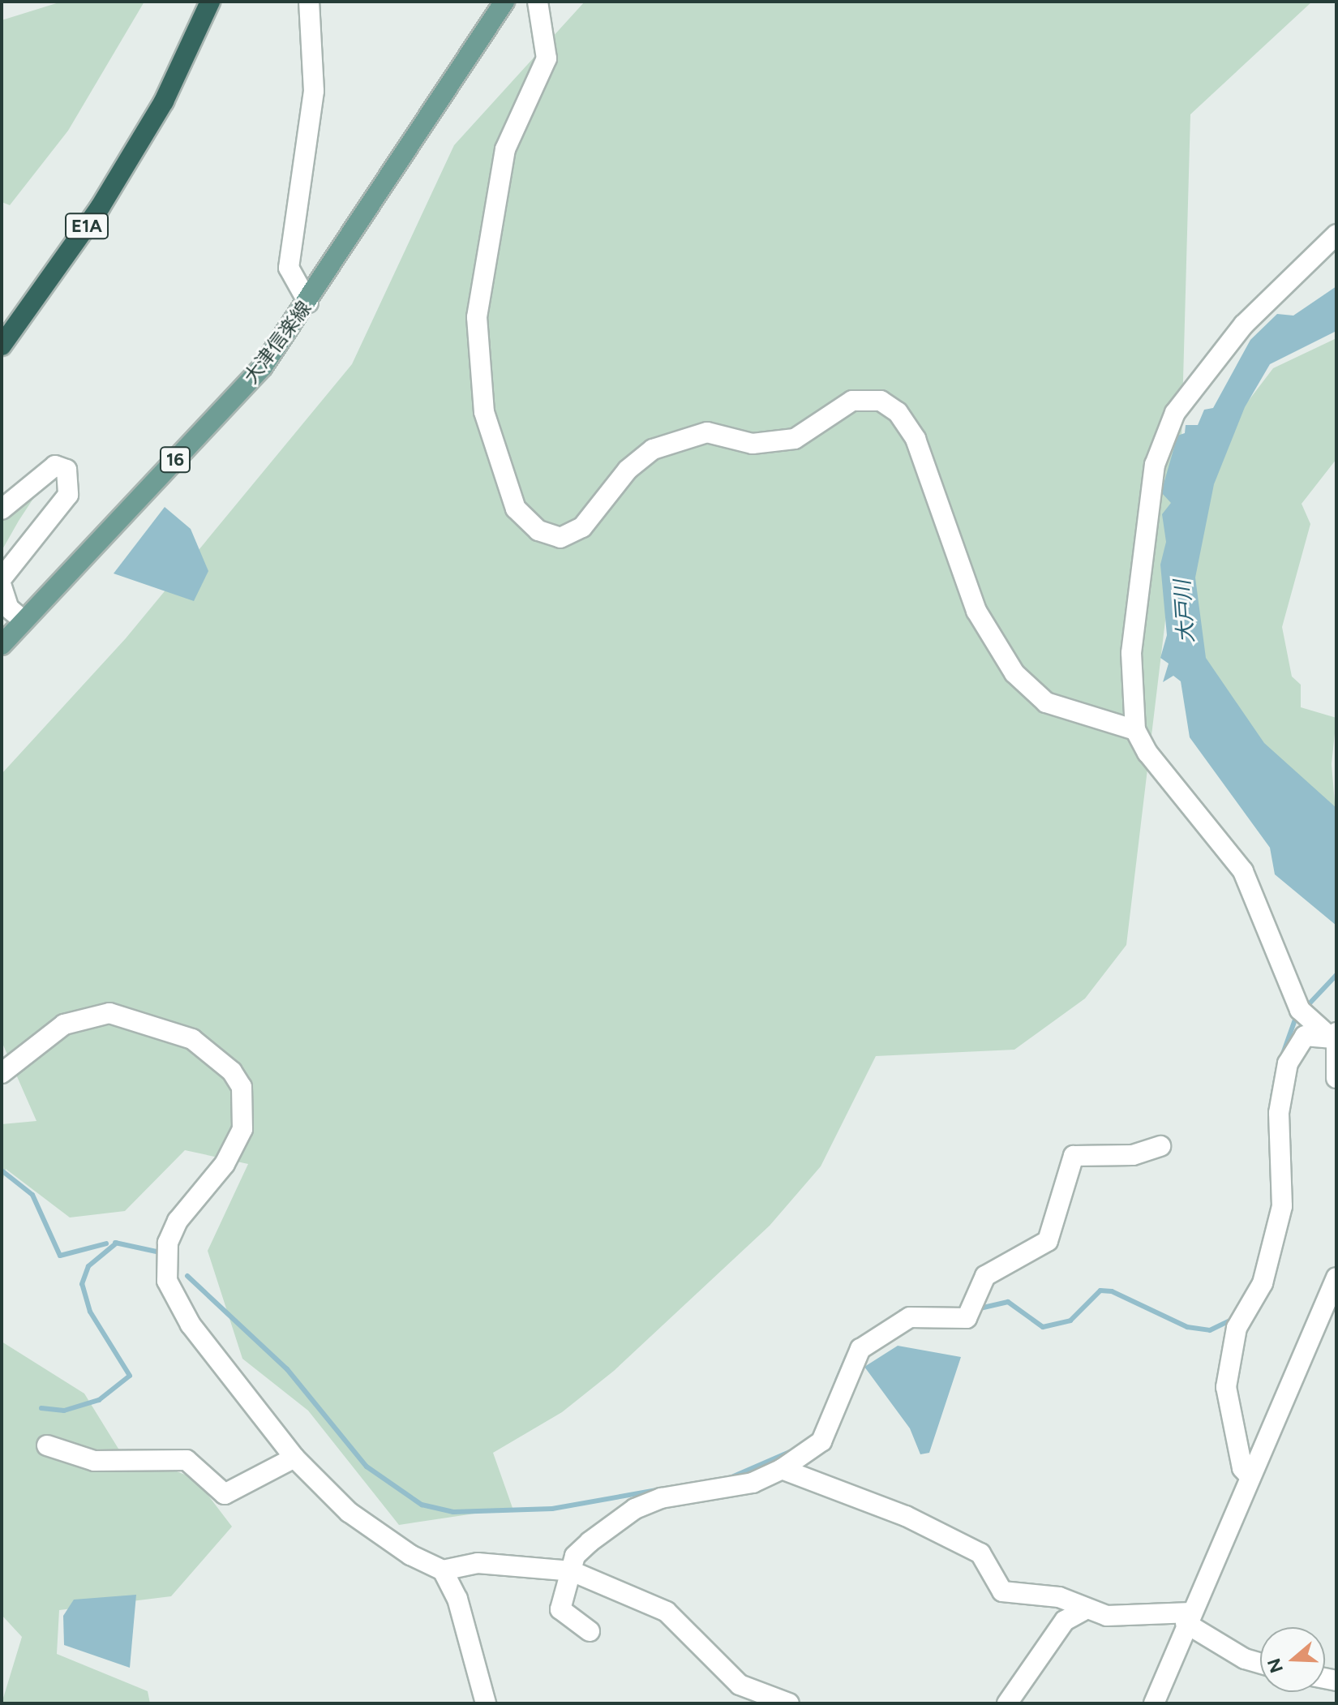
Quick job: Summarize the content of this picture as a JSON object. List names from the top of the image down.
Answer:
{
  "streets": {
    "highway": ["E1A"],
    "main road": ["大津信楽線", "16"]
  },
  "water": ["大戸川"],
  "north": "left"
}
